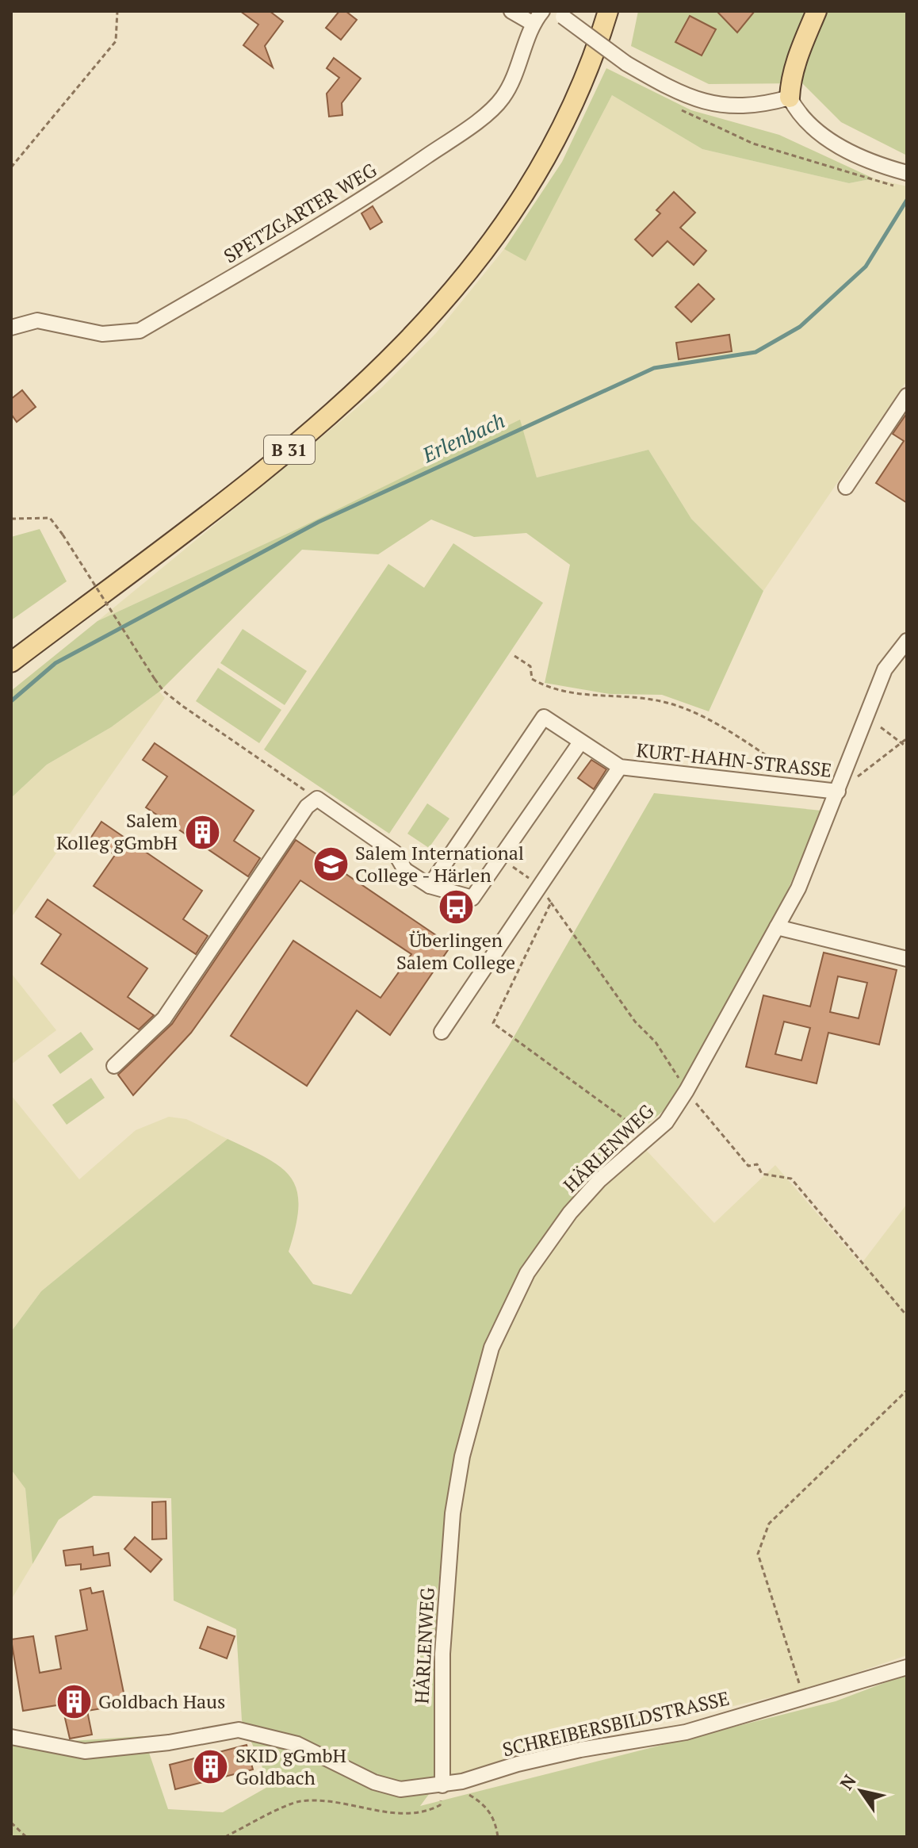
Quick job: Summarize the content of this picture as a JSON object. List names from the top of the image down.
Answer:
{
  "streets": {
    "main road": ["B 31"],
    "street": [
      "SPETZGARTER WEG",
      "KURT-HAHN-STRASSE",
      "HÄRLENWEG",
      "SCHREIBERSBILDSTRASSE"
    ]
  },
  "crossings": [
    ["KURT-HAHN-STRASSE", "HÄRLENWEG"],
    ["HÄRLENWEG", "SCHREIBERSBILDSTRASSE"]
  ],
  "water": ["Erlenbach"],
  "places": {
    "building": ["Salem Kolleg gGmbH", "Goldbach Haus", "SKID gGmbH Goldbach"],
    "school or university": ["Salem International College - Härlen"],
    "bus stop": ["Überlingen Salem College"]
  },
  "north": "top left"
}
